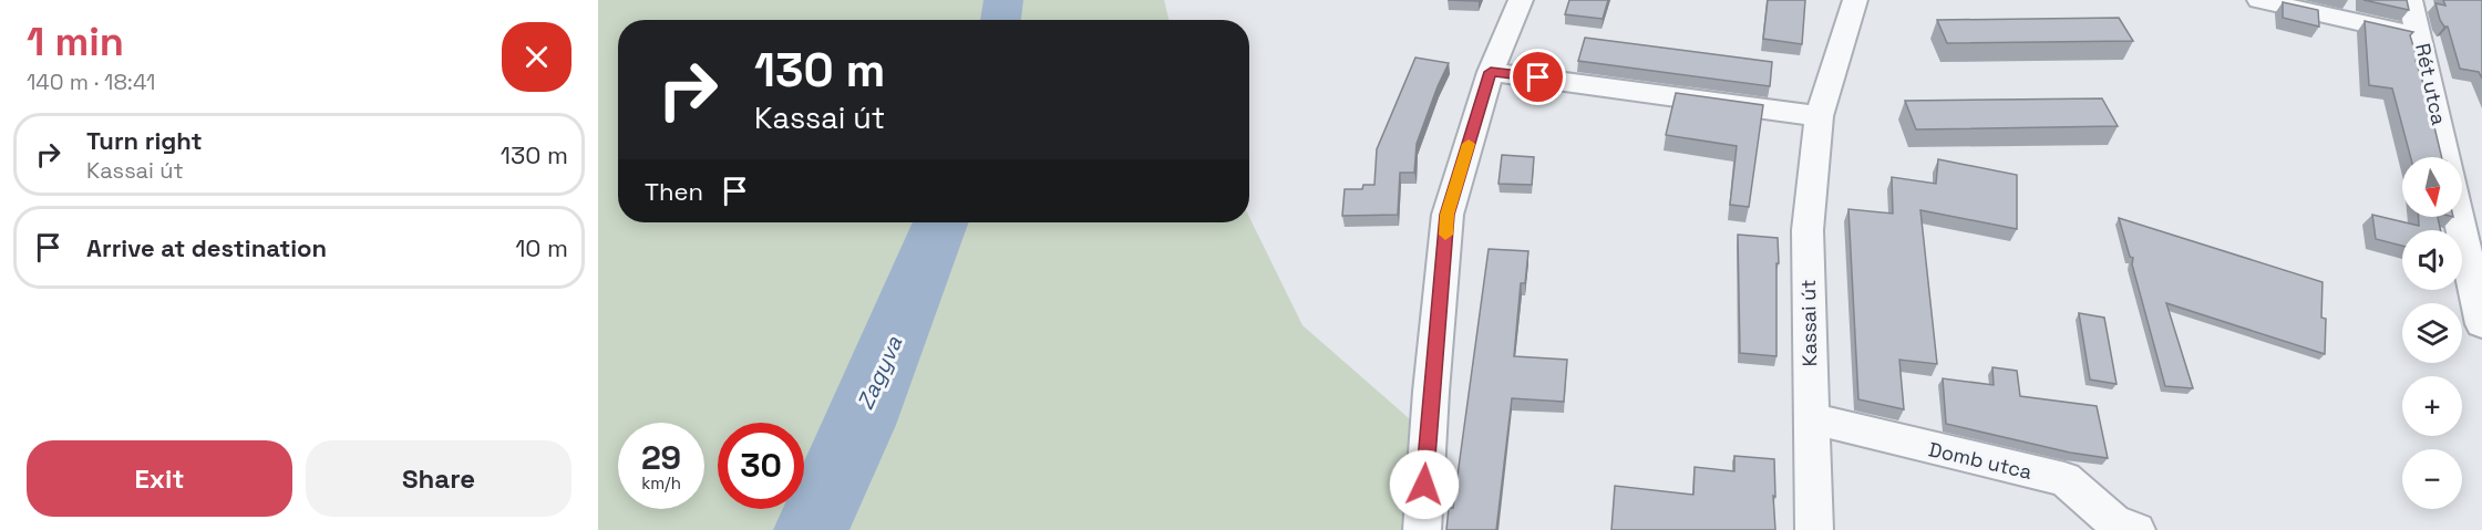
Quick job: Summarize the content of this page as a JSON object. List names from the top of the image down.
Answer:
{
  "streets": {
    "street": ["Rét utca", "Kassai út", "Domb utca"]
  },
  "crossings": [
    ["Kassai út", "Domb utca"]
  ],
  "water": ["Zagyva"],
  "north": "bottom",
  "page": {
    "heading": ["1 min", "140 m · 18:41"],
    "turn": ["130 m", "Kassai út"],
    "list": [
      {
        "name": "Turn right",
        "note": "Kassai út",
        "value": "130 m"
      },
      {
        "name": "Arrive at destination",
        "value": "10 m"
      }
    ],
    "map_buttons": ["+", "−"],
    "then": "Then",
    "speed": "29 km/h",
    "limit": "30",
    "buttons": ["Exit", "Share"]
  }
}
